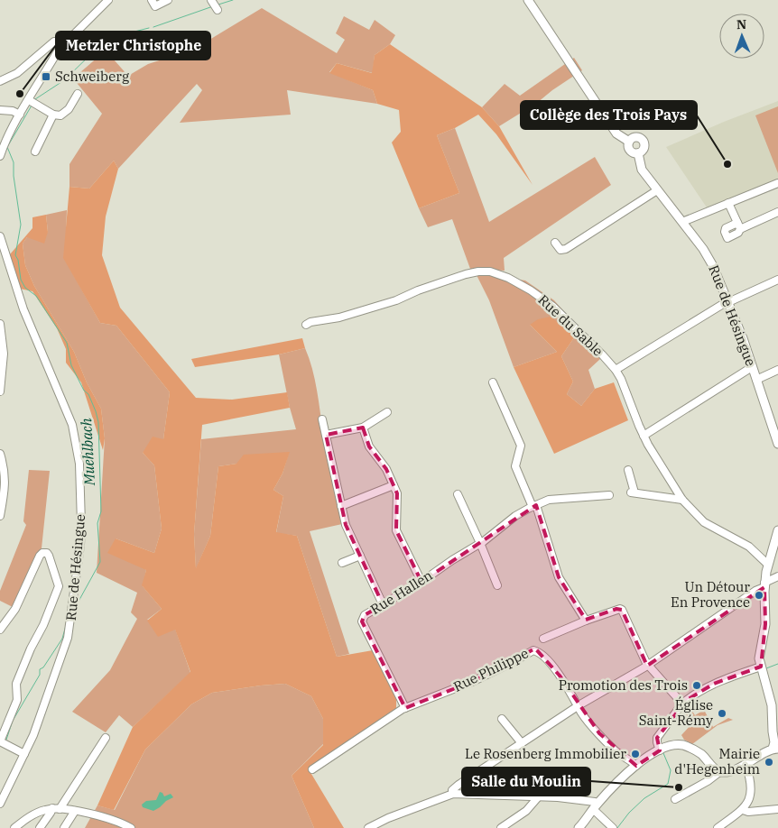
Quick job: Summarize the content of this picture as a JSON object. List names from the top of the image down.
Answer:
{
  "streets": {
    "main road": ["Rue de Hésingue"],
    "street": ["Rue du Sable", "Rue Hallen", "Rue Philippe"]
  },
  "crossings": [
    ["Rue Hallen", "Rue Philippe"]
  ],
  "water": ["Muehlbach"],
  "places": {
    "transit": ["Schweiberg"],
    "other": [
      "Metzler Christophe",
      "Collège des Trois Pays",
      "Un Détour En Provence",
      "Promotion des Trois",
      "Église Saint-Rémy",
      "Le Rosenberg Immobilier",
      "Mairie d'Hegenheim",
      "Salle du Moulin"
    ]
  },
  "north": "top"
}
